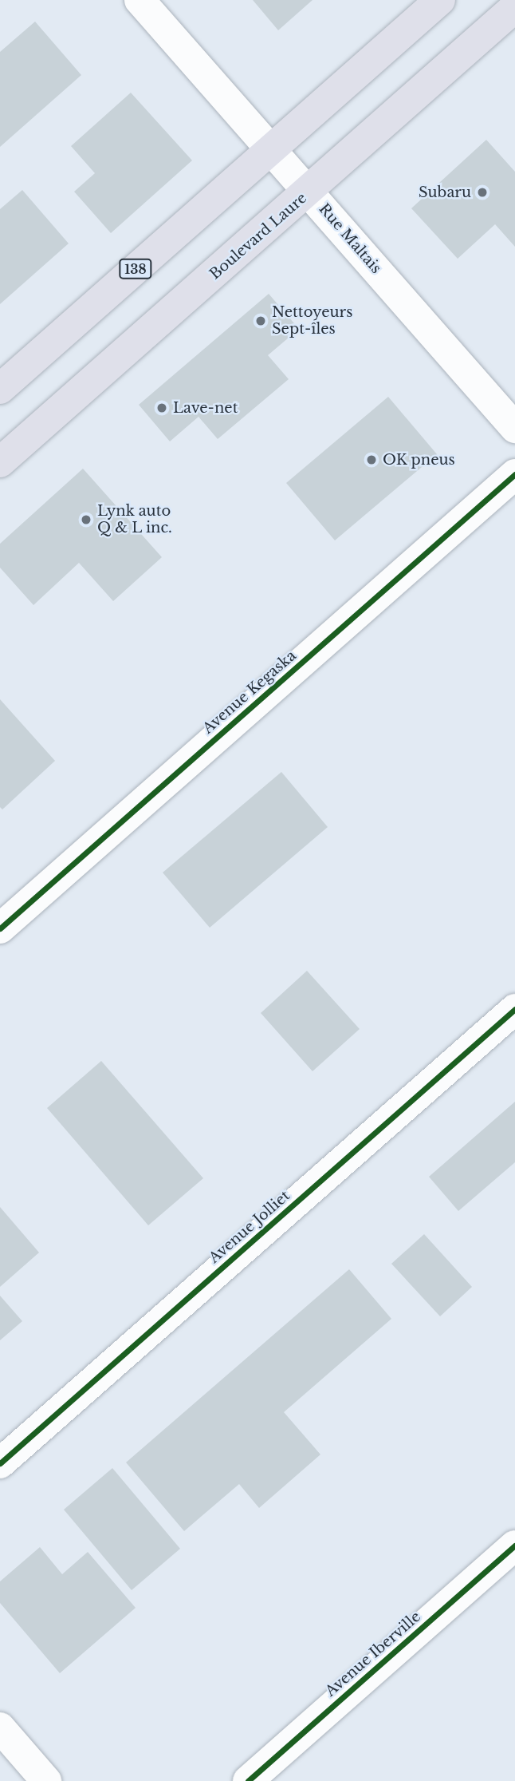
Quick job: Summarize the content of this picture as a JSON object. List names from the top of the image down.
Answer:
{
  "streets": {
    "highway": ["Boulevard Laure", "138"],
    "street": [
      "Rue Maltais",
      "Avenue Kegaska",
      "Avenue Jolliet",
      "Avenue Iberville"
    ]
  },
  "crossings": [
    ["Boulevard Laure", "Rue Maltais"],
    ["Rue Maltais", "138"]
  ],
  "places": [
    "Subaru",
    "Nettoyeurs Sept-îles",
    "Lave-net",
    "OK pneus",
    "Lynk auto Q & L inc."
  ]
}
